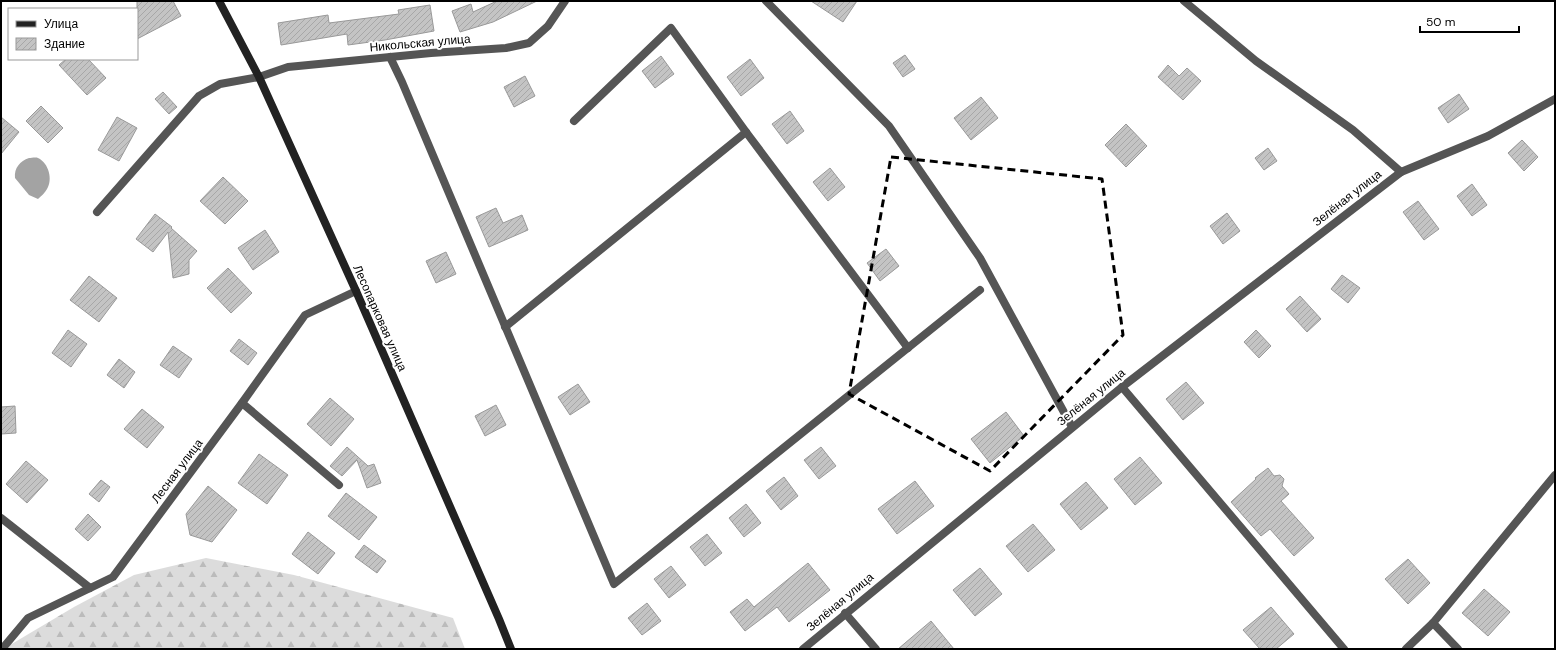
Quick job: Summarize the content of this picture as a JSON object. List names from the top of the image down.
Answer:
{
  "streets": {
    "street": [
      "Никольская улица",
      "Зелёная улица",
      "Лесопарковая улица",
      "Лесная улица"
    ]
  },
  "crossings": [
    ["Никольская улица", "Лесопарковая улица"],
    ["Лесопарковая улица", "Лесная улица"]
  ],
  "legend": ["Улица", "Здание"],
  "scale_bar": "50 m"
}
